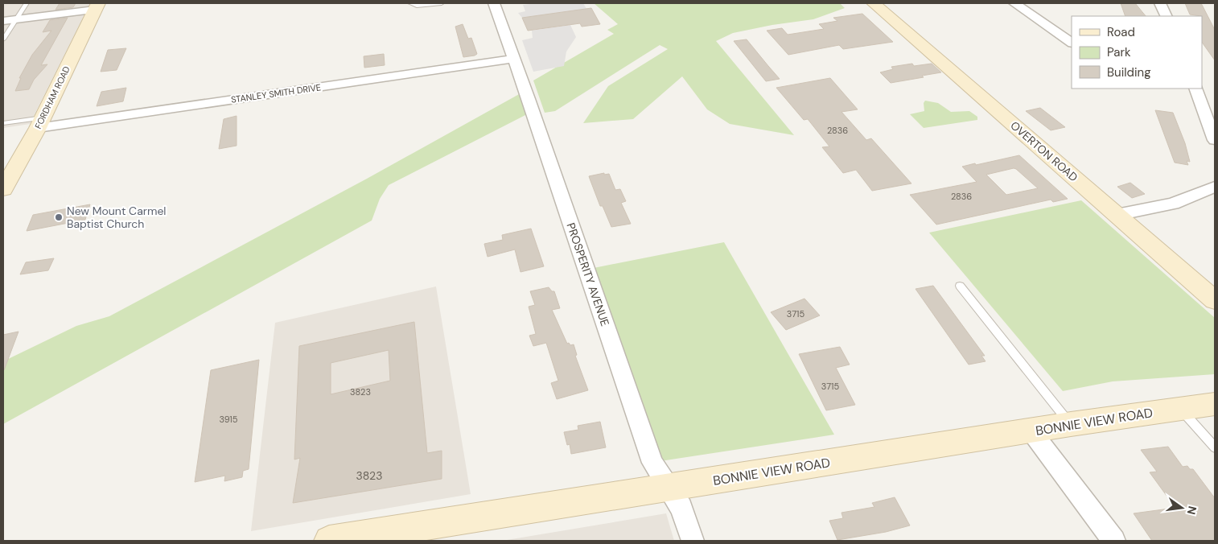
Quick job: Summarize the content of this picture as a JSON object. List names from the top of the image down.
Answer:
{
  "streets": {
    "street": [
      "STANLEY SMITH DRIVE",
      "FORDHAM ROAD",
      "OVERTON ROAD",
      "PROSPERITY AVENUE",
      "BONNIE VIEW ROAD"
    ]
  },
  "crossings": [
    ["STANLEY SMITH DRIVE", "FORDHAM ROAD"],
    ["STANLEY SMITH DRIVE", "PROSPERITY AVENUE"],
    ["PROSPERITY AVENUE", "BONNIE VIEW ROAD"]
  ],
  "places": ["New Mount Carmel Baptist Church"],
  "house_numbers": [
    "2836",
    "2836",
    "3715",
    "3715",
    "3823",
    "3915",
    "3823"
  ],
  "legend": ["Road", "Park", "Building"],
  "north": "right"
}
